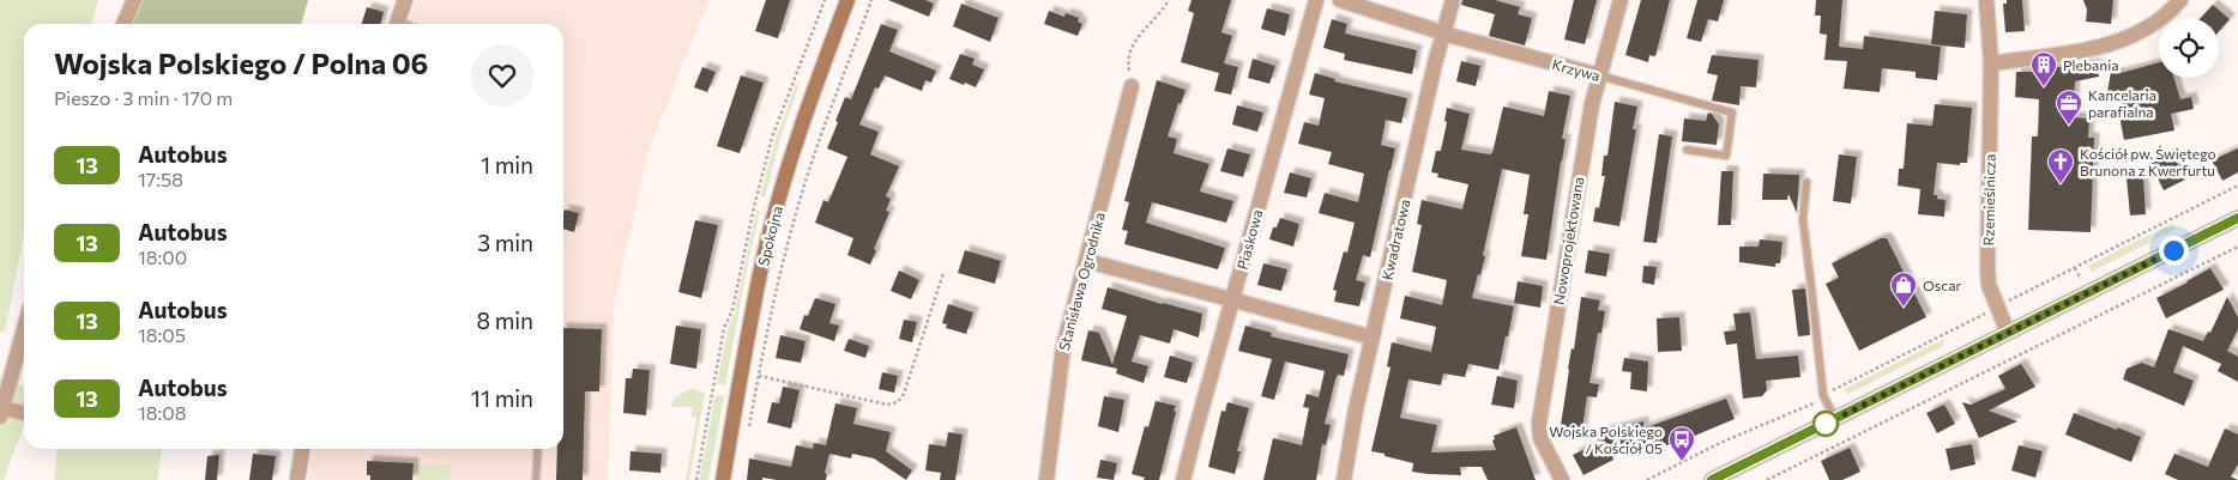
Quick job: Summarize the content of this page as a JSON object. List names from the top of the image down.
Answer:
{
  "streets": {
    "main road": ["Spokojna"],
    "street": [
      "Krzywa",
      "Rzemieślnicza",
      "Piaskowa",
      "Kwadratowa",
      "Nowoprojektowana",
      "Stanisława Ogrodnika"
    ]
  },
  "crossings": [
    ["Krzywa", "Kwadratowa"],
    ["Krzywa", "Nowoprojektowana"]
  ],
  "places": {
    "building": ["Plebania"],
    "office": ["Kancelaria parafialna"],
    "church": ["Kościół pw. Świętego Brunona z Kwerfurtu"],
    "shop": ["Oscar"],
    "bus stop": ["Wojska Polskiego / Kościół 05"]
  },
  "lines": ["bus line 13"],
  "page": {
    "heading": ["Wojska Polskiego / Polna 06", "Pieszo · 3 min · 170 m"],
    "list": [
      {
        "mark": "13",
        "name": "Autobus",
        "note": "17:58",
        "value": "1 min"
      },
      {
        "mark": "13",
        "name": "Autobus",
        "note": "18:00",
        "value": "3 min"
      },
      {
        "mark": "13",
        "name": "Autobus",
        "note": "18:05",
        "value": "8 min"
      },
      {
        "mark": "13",
        "name": "Autobus",
        "note": "18:08",
        "value": "11 min"
      }
    ]
  }
}
